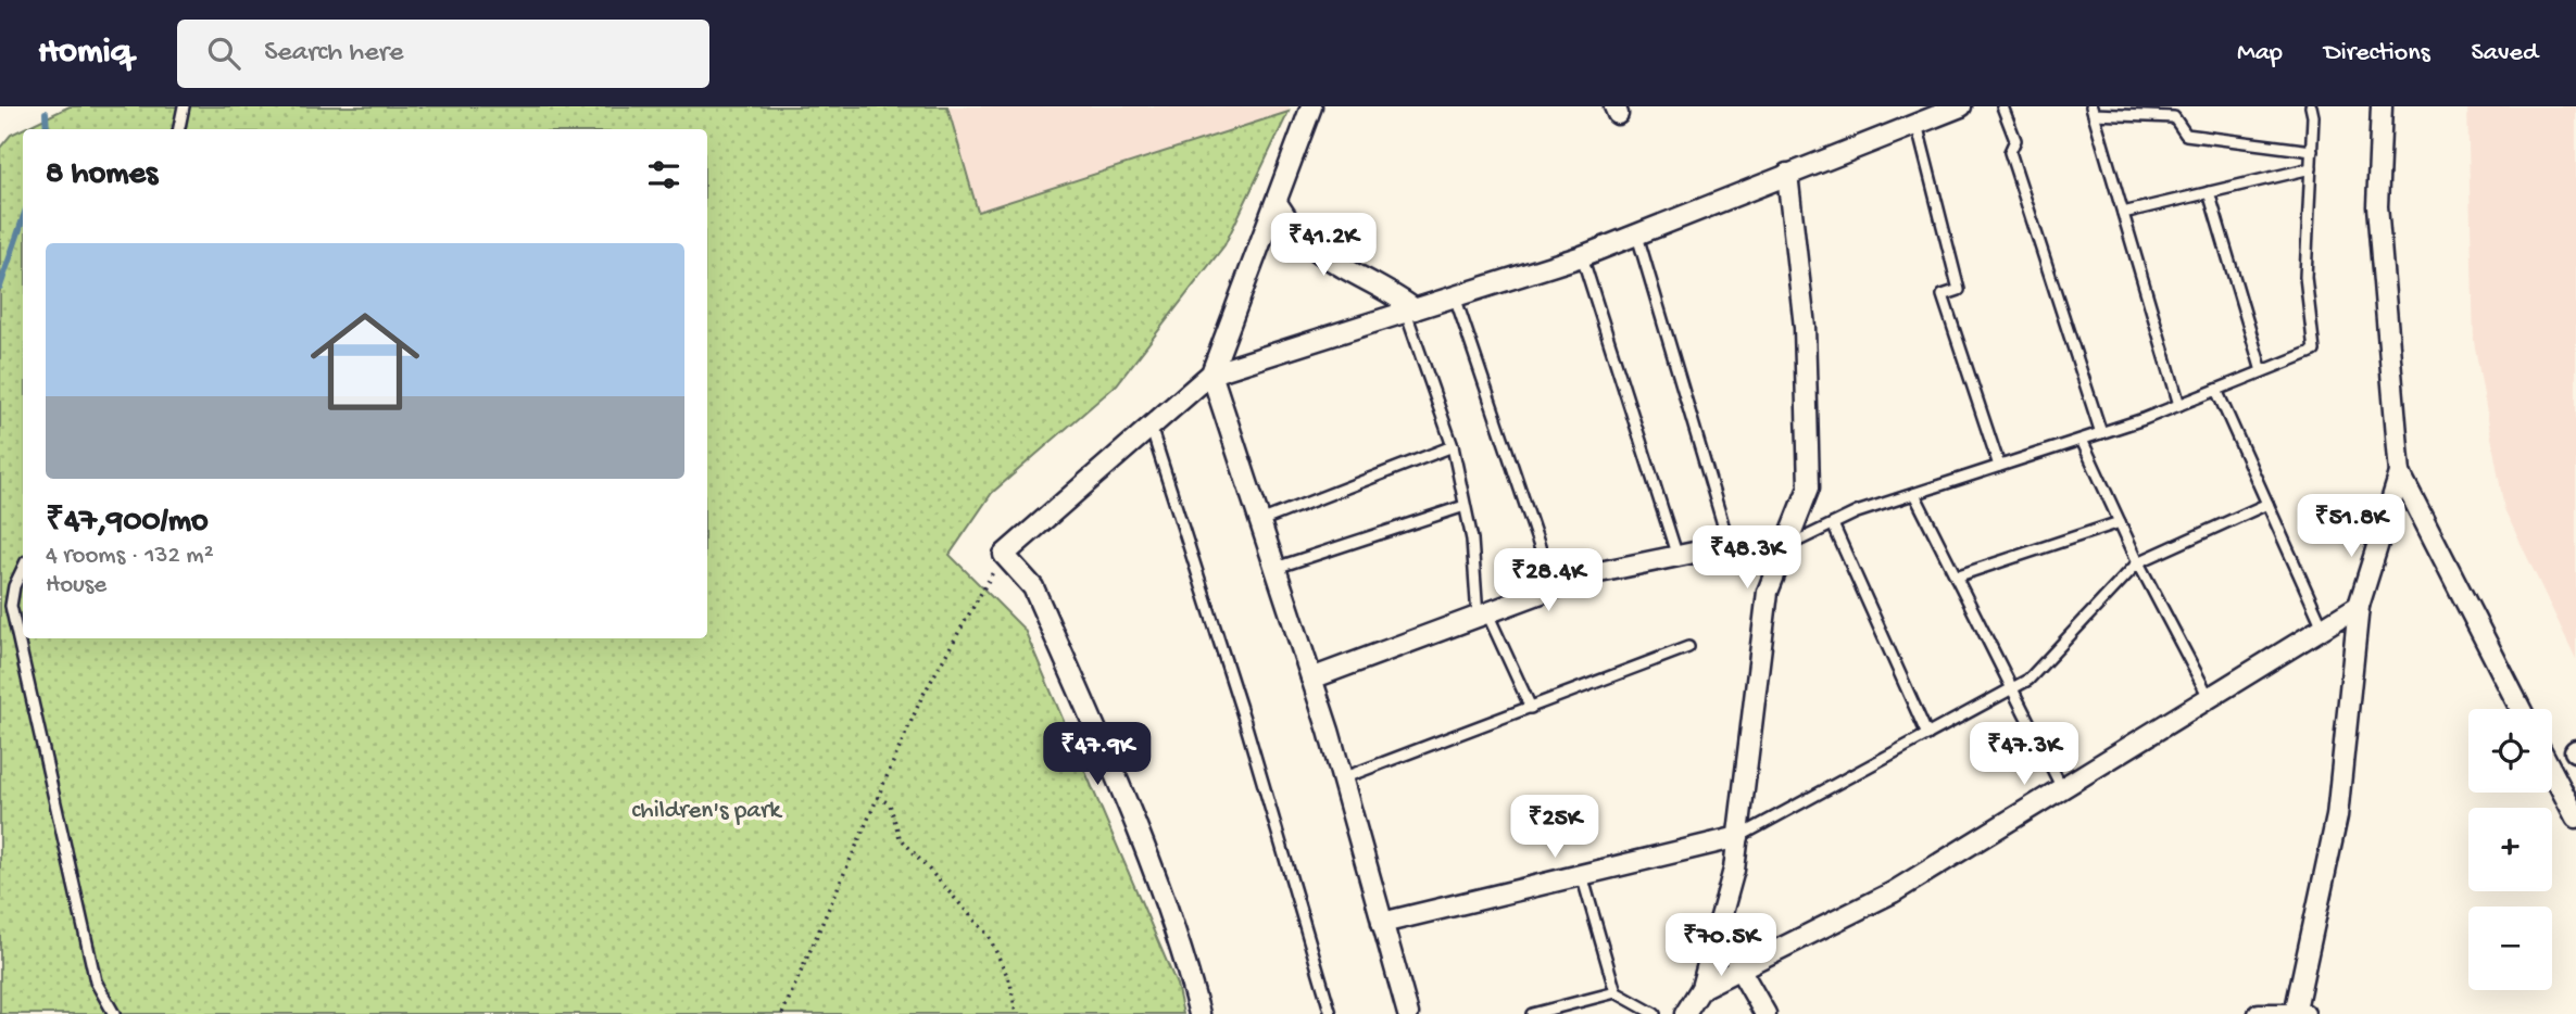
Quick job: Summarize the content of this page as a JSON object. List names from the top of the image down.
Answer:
{
  "parks": ["children's park"],
  "page": {
    "header": "Homiq",
    "search": "Search here",
    "nav": ["Map", "Directions", "Saved"],
    "heading": "8 homes",
    "price": [
      "₹41.2K",
      "₹51.8K",
      "₹48.3K",
      "₹28.4K",
      "₹47.9K",
      "₹47.3K",
      "₹25K",
      "₹70.5K"
    ],
    "list": [
      {
        "name": "₹47,900/mo",
        "note": "4 rooms · 132 m² · House"
      }
    ],
    "map_buttons": ["+", "−"]
  }
}
